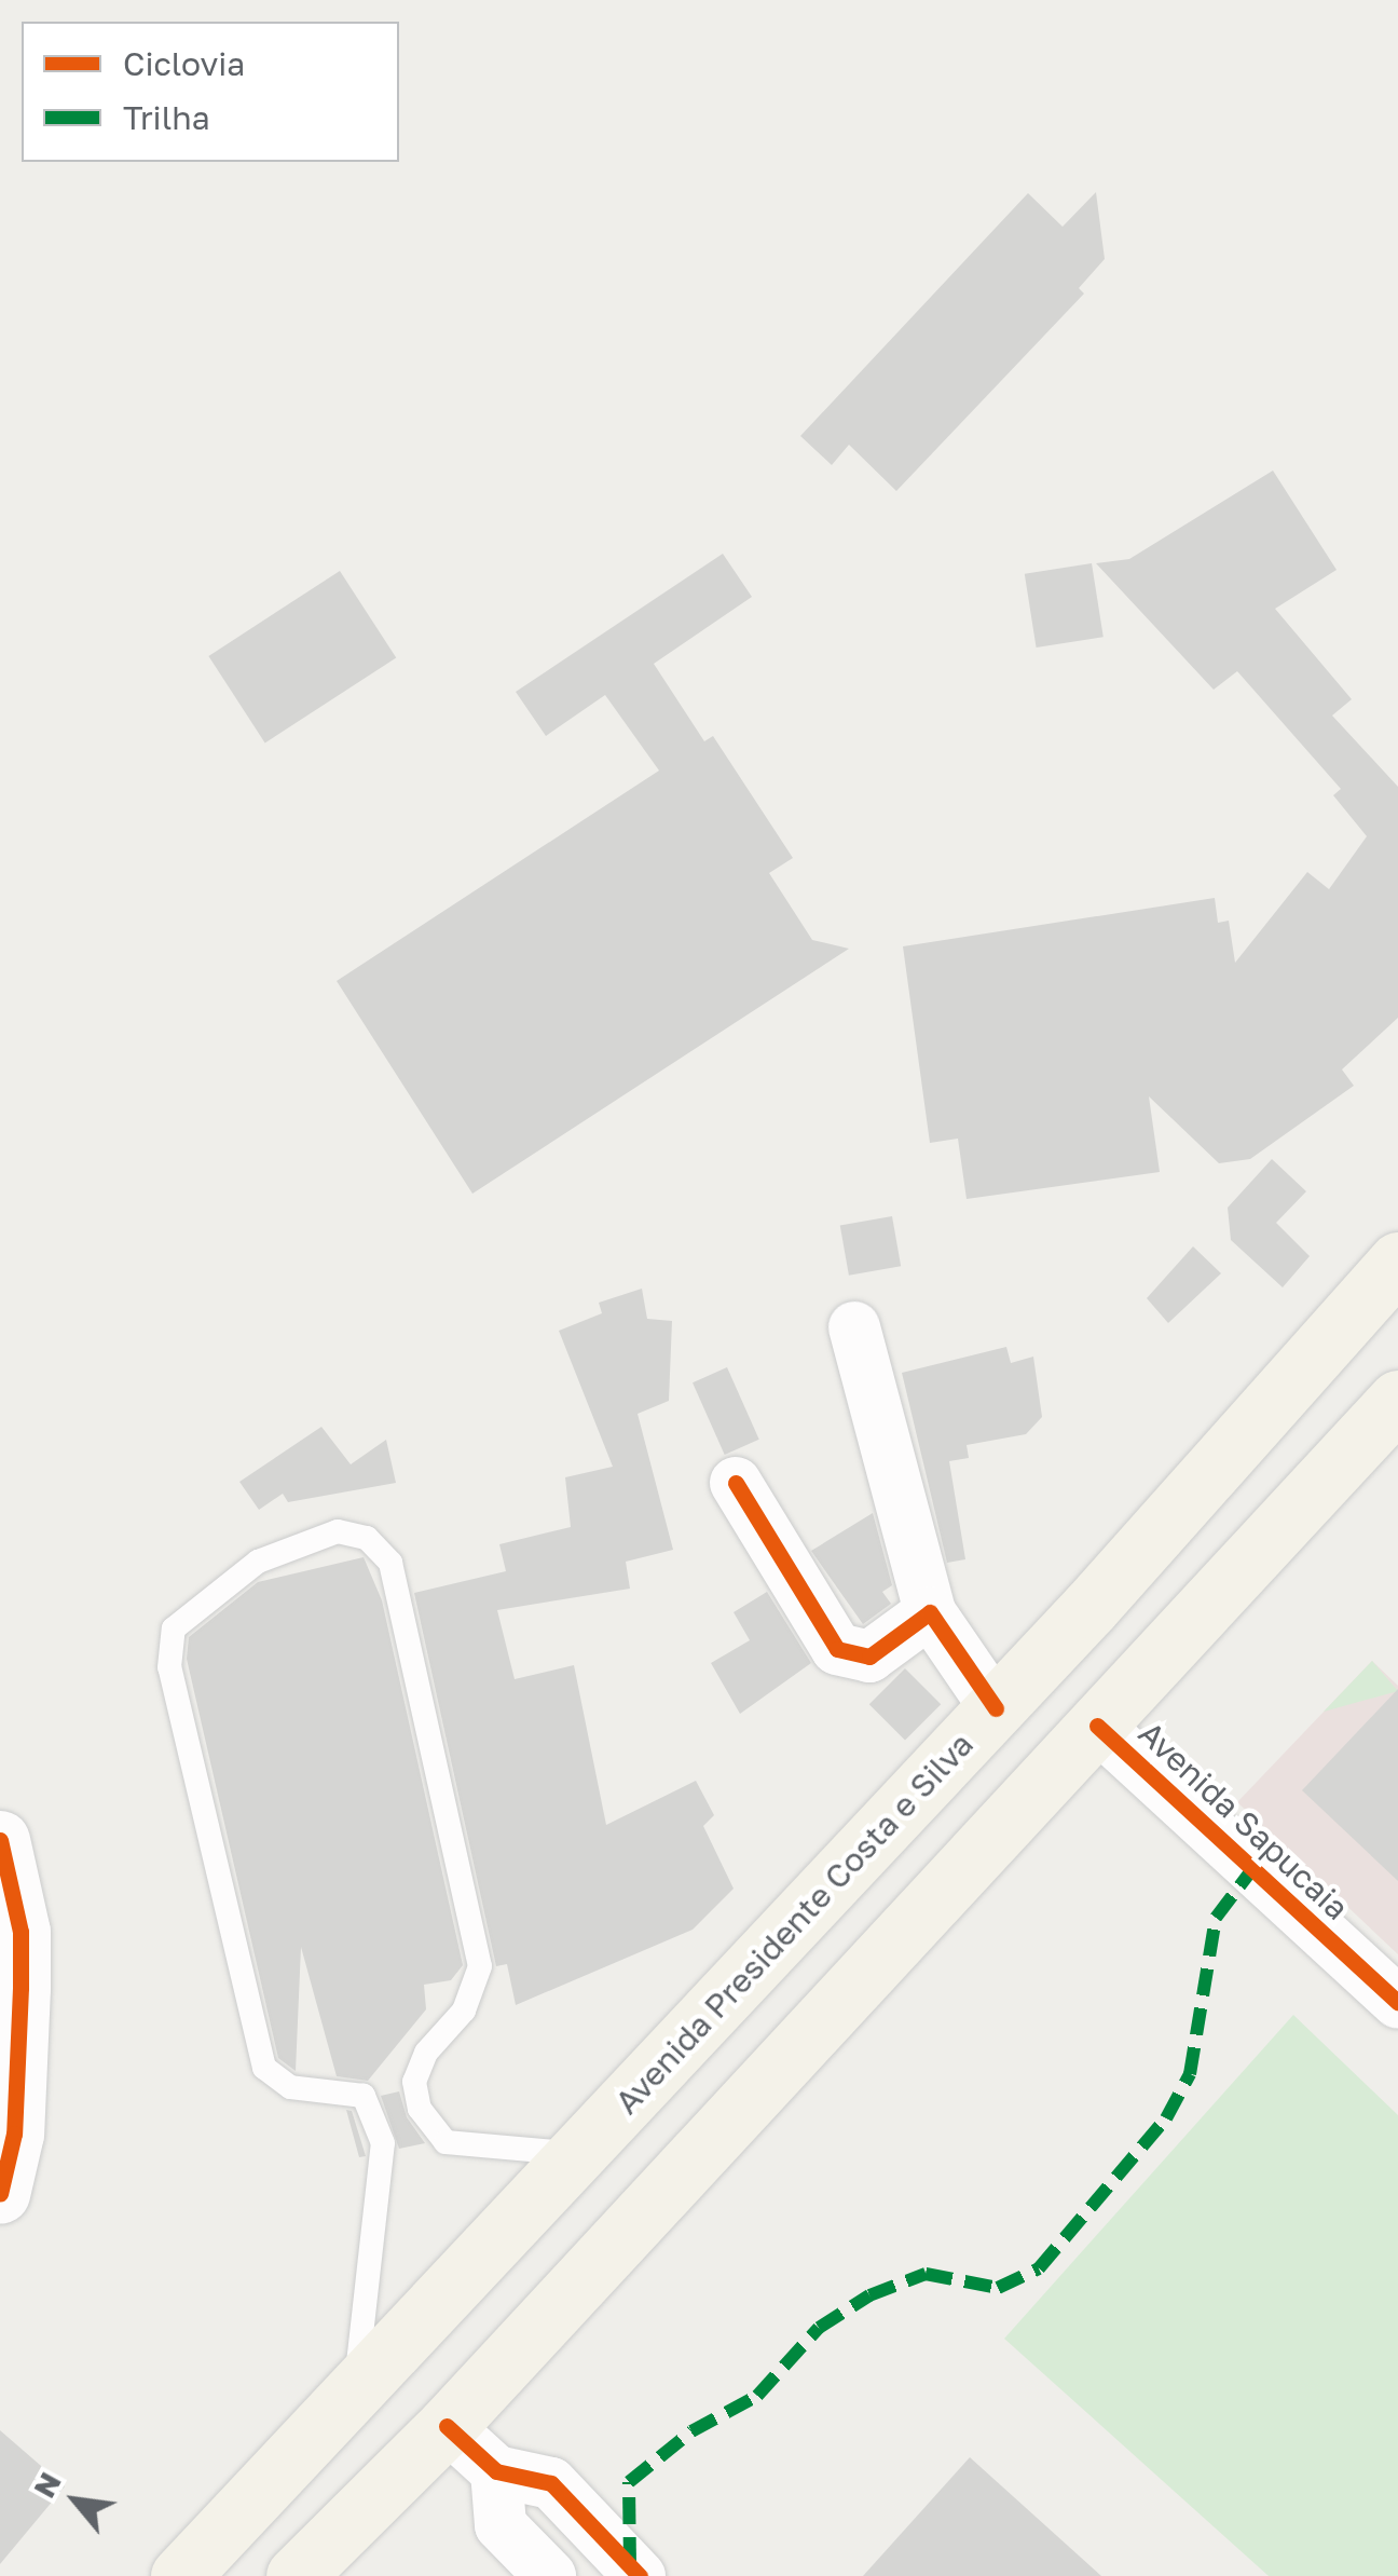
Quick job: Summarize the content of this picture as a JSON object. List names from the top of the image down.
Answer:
{
  "streets": {
    "main road": ["Avenida Presidente Costa e Silva"],
    "street": ["Avenida Sapucaia"]
  },
  "legend": ["Ciclovia", "Trilha"],
  "north": "top left"
}
